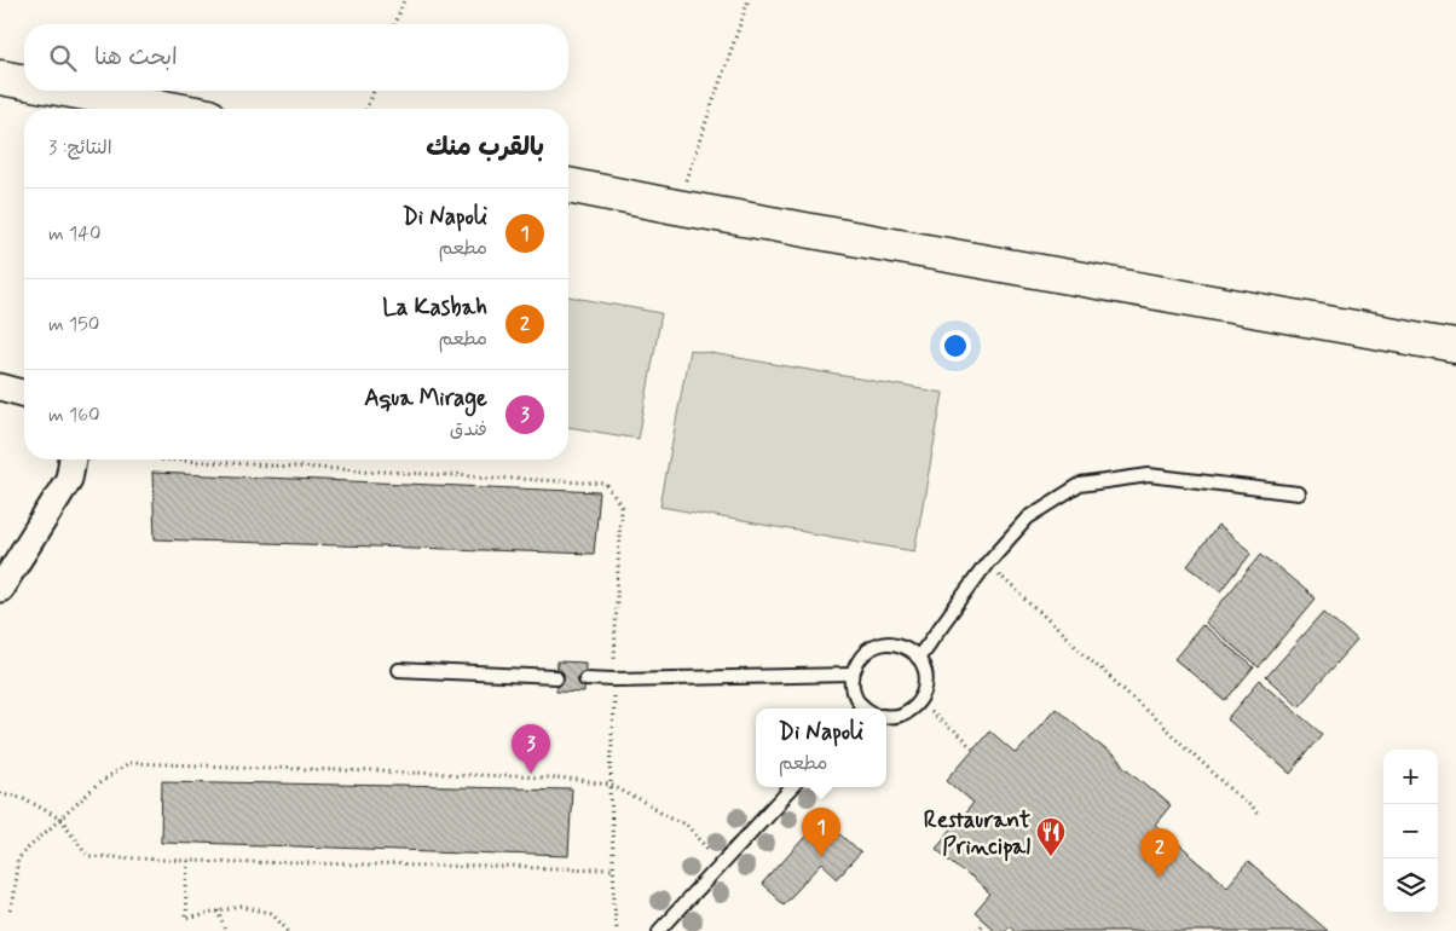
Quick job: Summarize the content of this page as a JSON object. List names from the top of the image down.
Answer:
{
  "places": {
    "restaurant": ["Restaurant Principal"]
  },
  "page": {
    "search": "ابحث هنا",
    "heading": ["بالقرب منك", "النتائج: 3"],
    "list": [
      {
        "mark": "1",
        "name": "Di Napoli",
        "note": "مطعم",
        "value": "140 m"
      },
      {
        "mark": "2",
        "name": "La Kasbah",
        "note": "مطعم",
        "value": "150 m"
      },
      {
        "mark": "3",
        "name": "Aqua Mirage",
        "note": "فندق",
        "value": "160 m"
      }
    ],
    "popup": ["Di Napoli", "مطعم"],
    "pins": ["3", "1", "2"],
    "map_buttons": ["+", "−"]
  }
}
